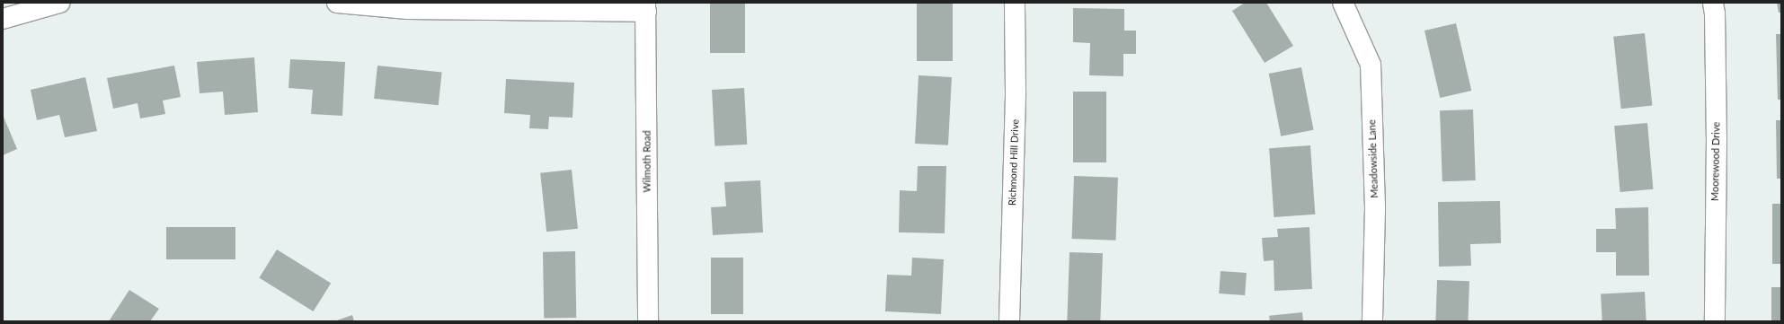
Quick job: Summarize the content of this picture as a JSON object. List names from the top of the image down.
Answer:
{
  "streets": {
    "street": [
      "Meadowside Lane",
      "Wilmoth Road",
      "Moorewood Drive",
      "Richmond Hill Drive"
    ]
  }
}
